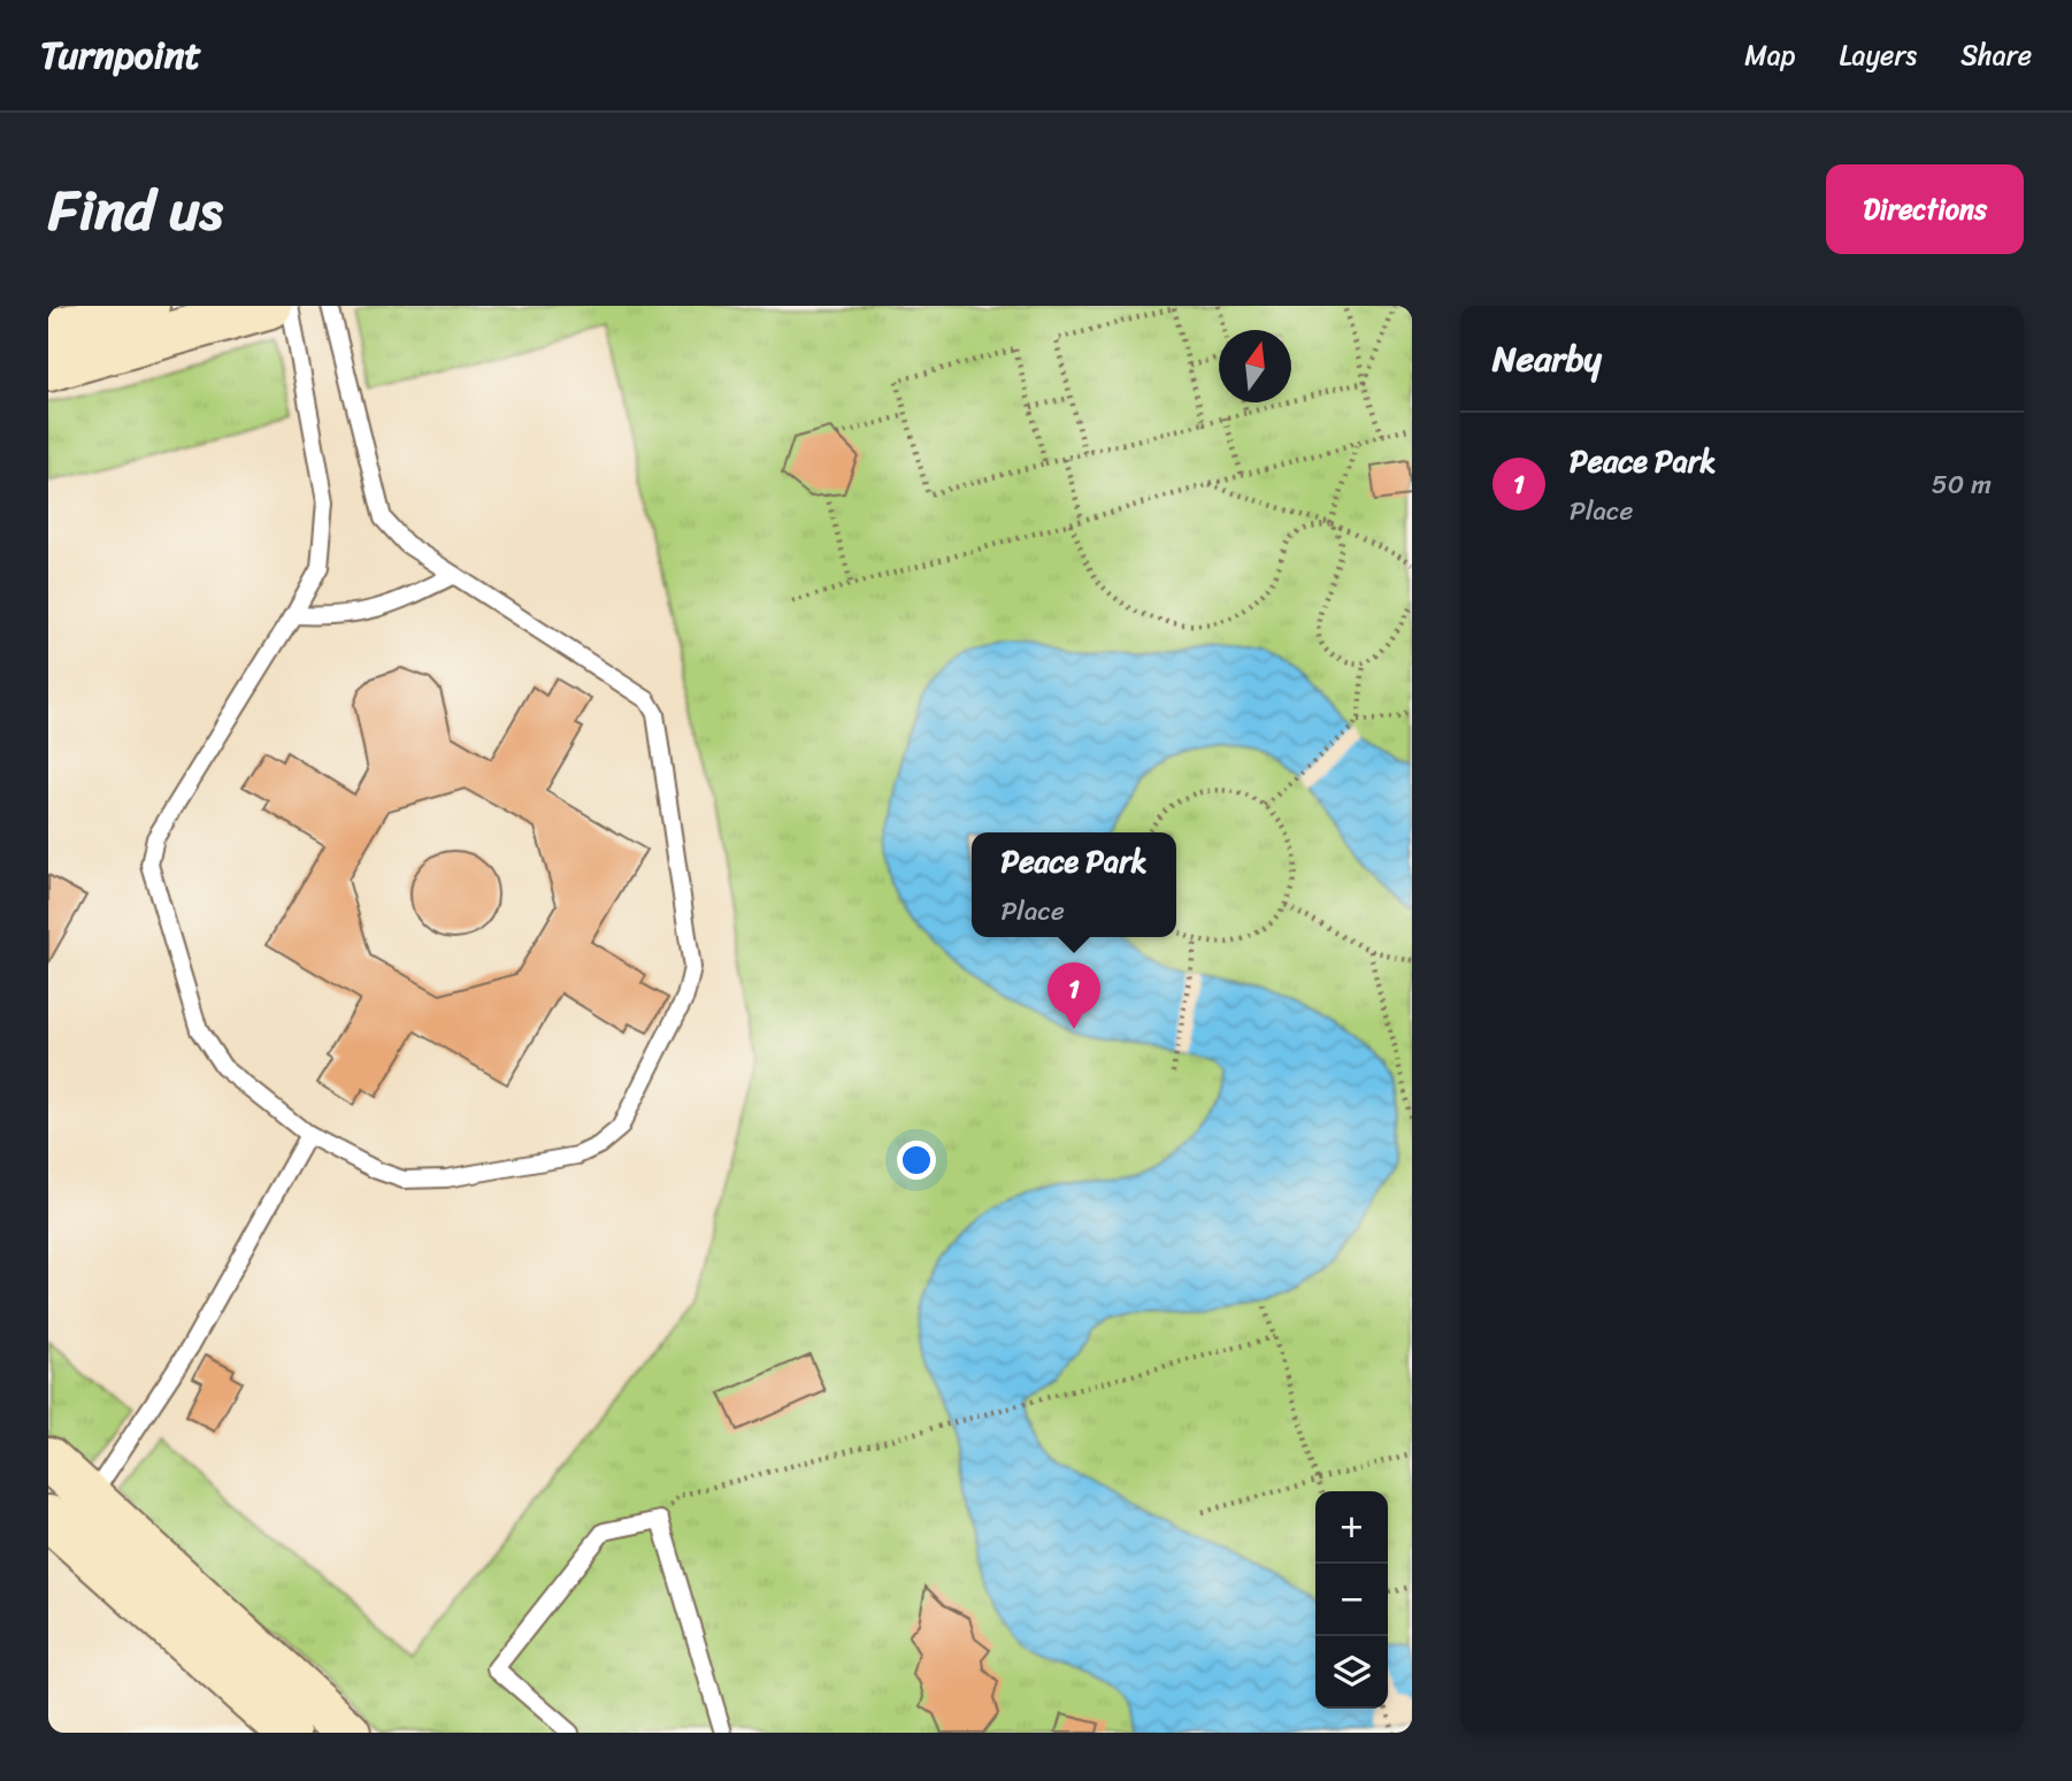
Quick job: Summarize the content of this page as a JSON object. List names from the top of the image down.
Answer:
{
  "north": "top",
  "page": {
    "header": "Turnpoint",
    "nav": ["Map", "Layers", "Share"],
    "title": "Find us",
    "buttons": "Directions",
    "heading": "Nearby",
    "list": [
      {
        "mark": "1",
        "name": "Peace Park",
        "note": "Place",
        "value": "50 m"
      }
    ],
    "popup": ["Peace Park", "Place"],
    "pins": "1",
    "map_buttons": ["+", "−"]
  }
}
